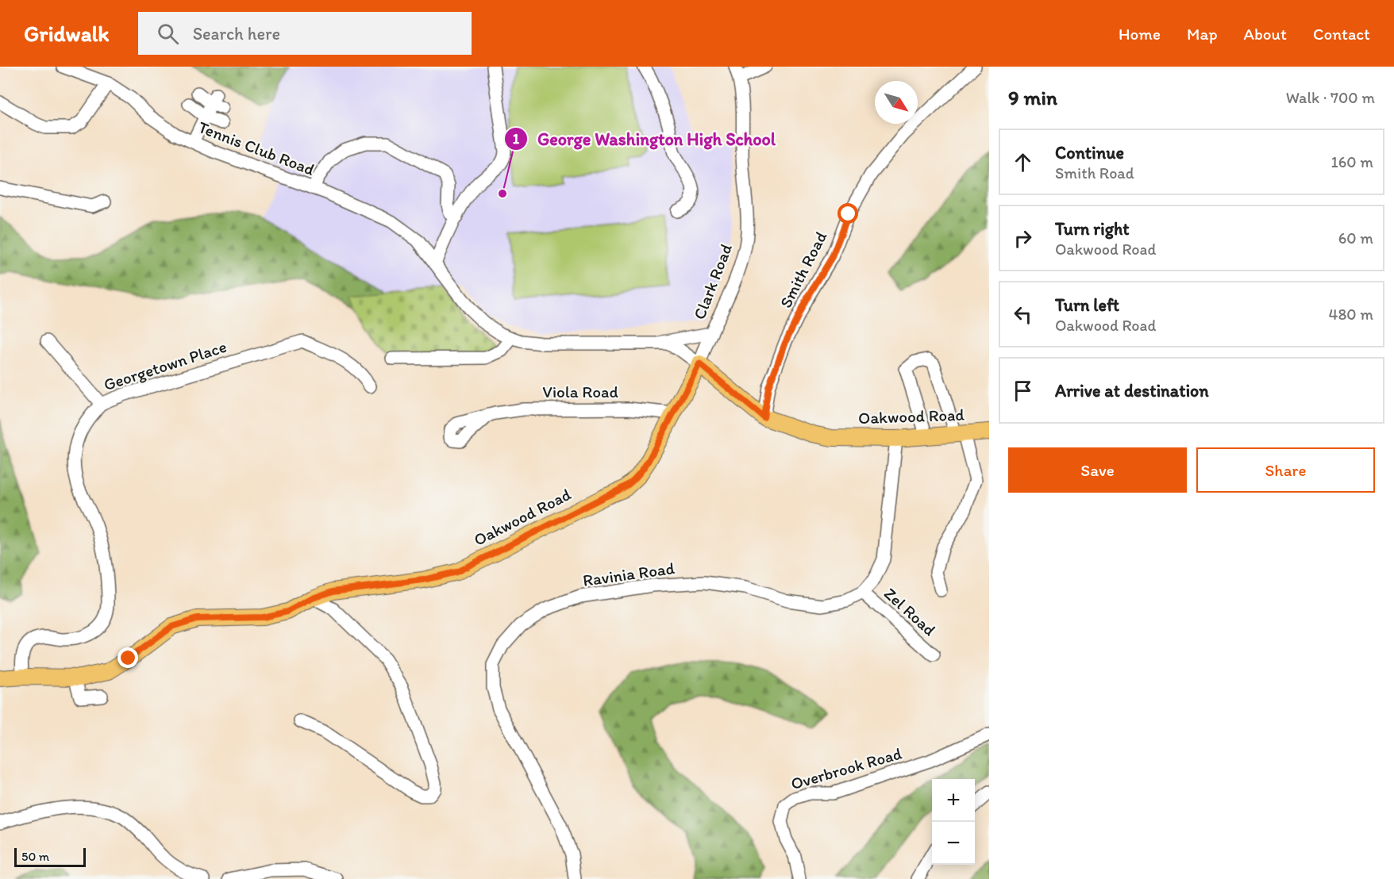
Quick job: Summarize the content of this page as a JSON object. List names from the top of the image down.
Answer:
{
  "streets": {
    "main road": ["Oakwood Road"],
    "street": [
      "Tennis Club Road",
      "Smith Road",
      "Clark Road",
      "Georgetown Place",
      "Viola Road",
      "Ravinia Road",
      "Zel Road",
      "Overbrook Road"
    ]
  },
  "crossings": [
    ["Tennis Club Road", "Clark Road"],
    ["Tennis Club Road", "Oakwood Road"],
    ["Smith Road", "Oakwood Road"],
    ["Clark Road", "Oakwood Road"],
    ["Georgetown Place", "Oakwood Road"],
    ["Viola Road", "Oakwood Road"],
    ["Ravinia Road", "Zel Road"]
  ],
  "places": ["George Washington High School"],
  "scale_bar": "50 m",
  "north": "bottom right",
  "page": {
    "header": "Gridwalk",
    "search": "Search here",
    "nav": [
      "Home",
      "Map",
      "About",
      "Contact"
    ],
    "heading": ["9 min", "Walk · 700 m"],
    "list": [
      ["Continue", "Smith Road", "160 m"],
      ["Turn right", "Oakwood Road", "60 m"],
      ["Turn left", "Oakwood Road", "480 m"],
      "Arrive at destination"
    ],
    "buttons": ["Save", "Share"],
    "map_buttons": ["+", "−"],
    "scale": "50 m"
  }
}
